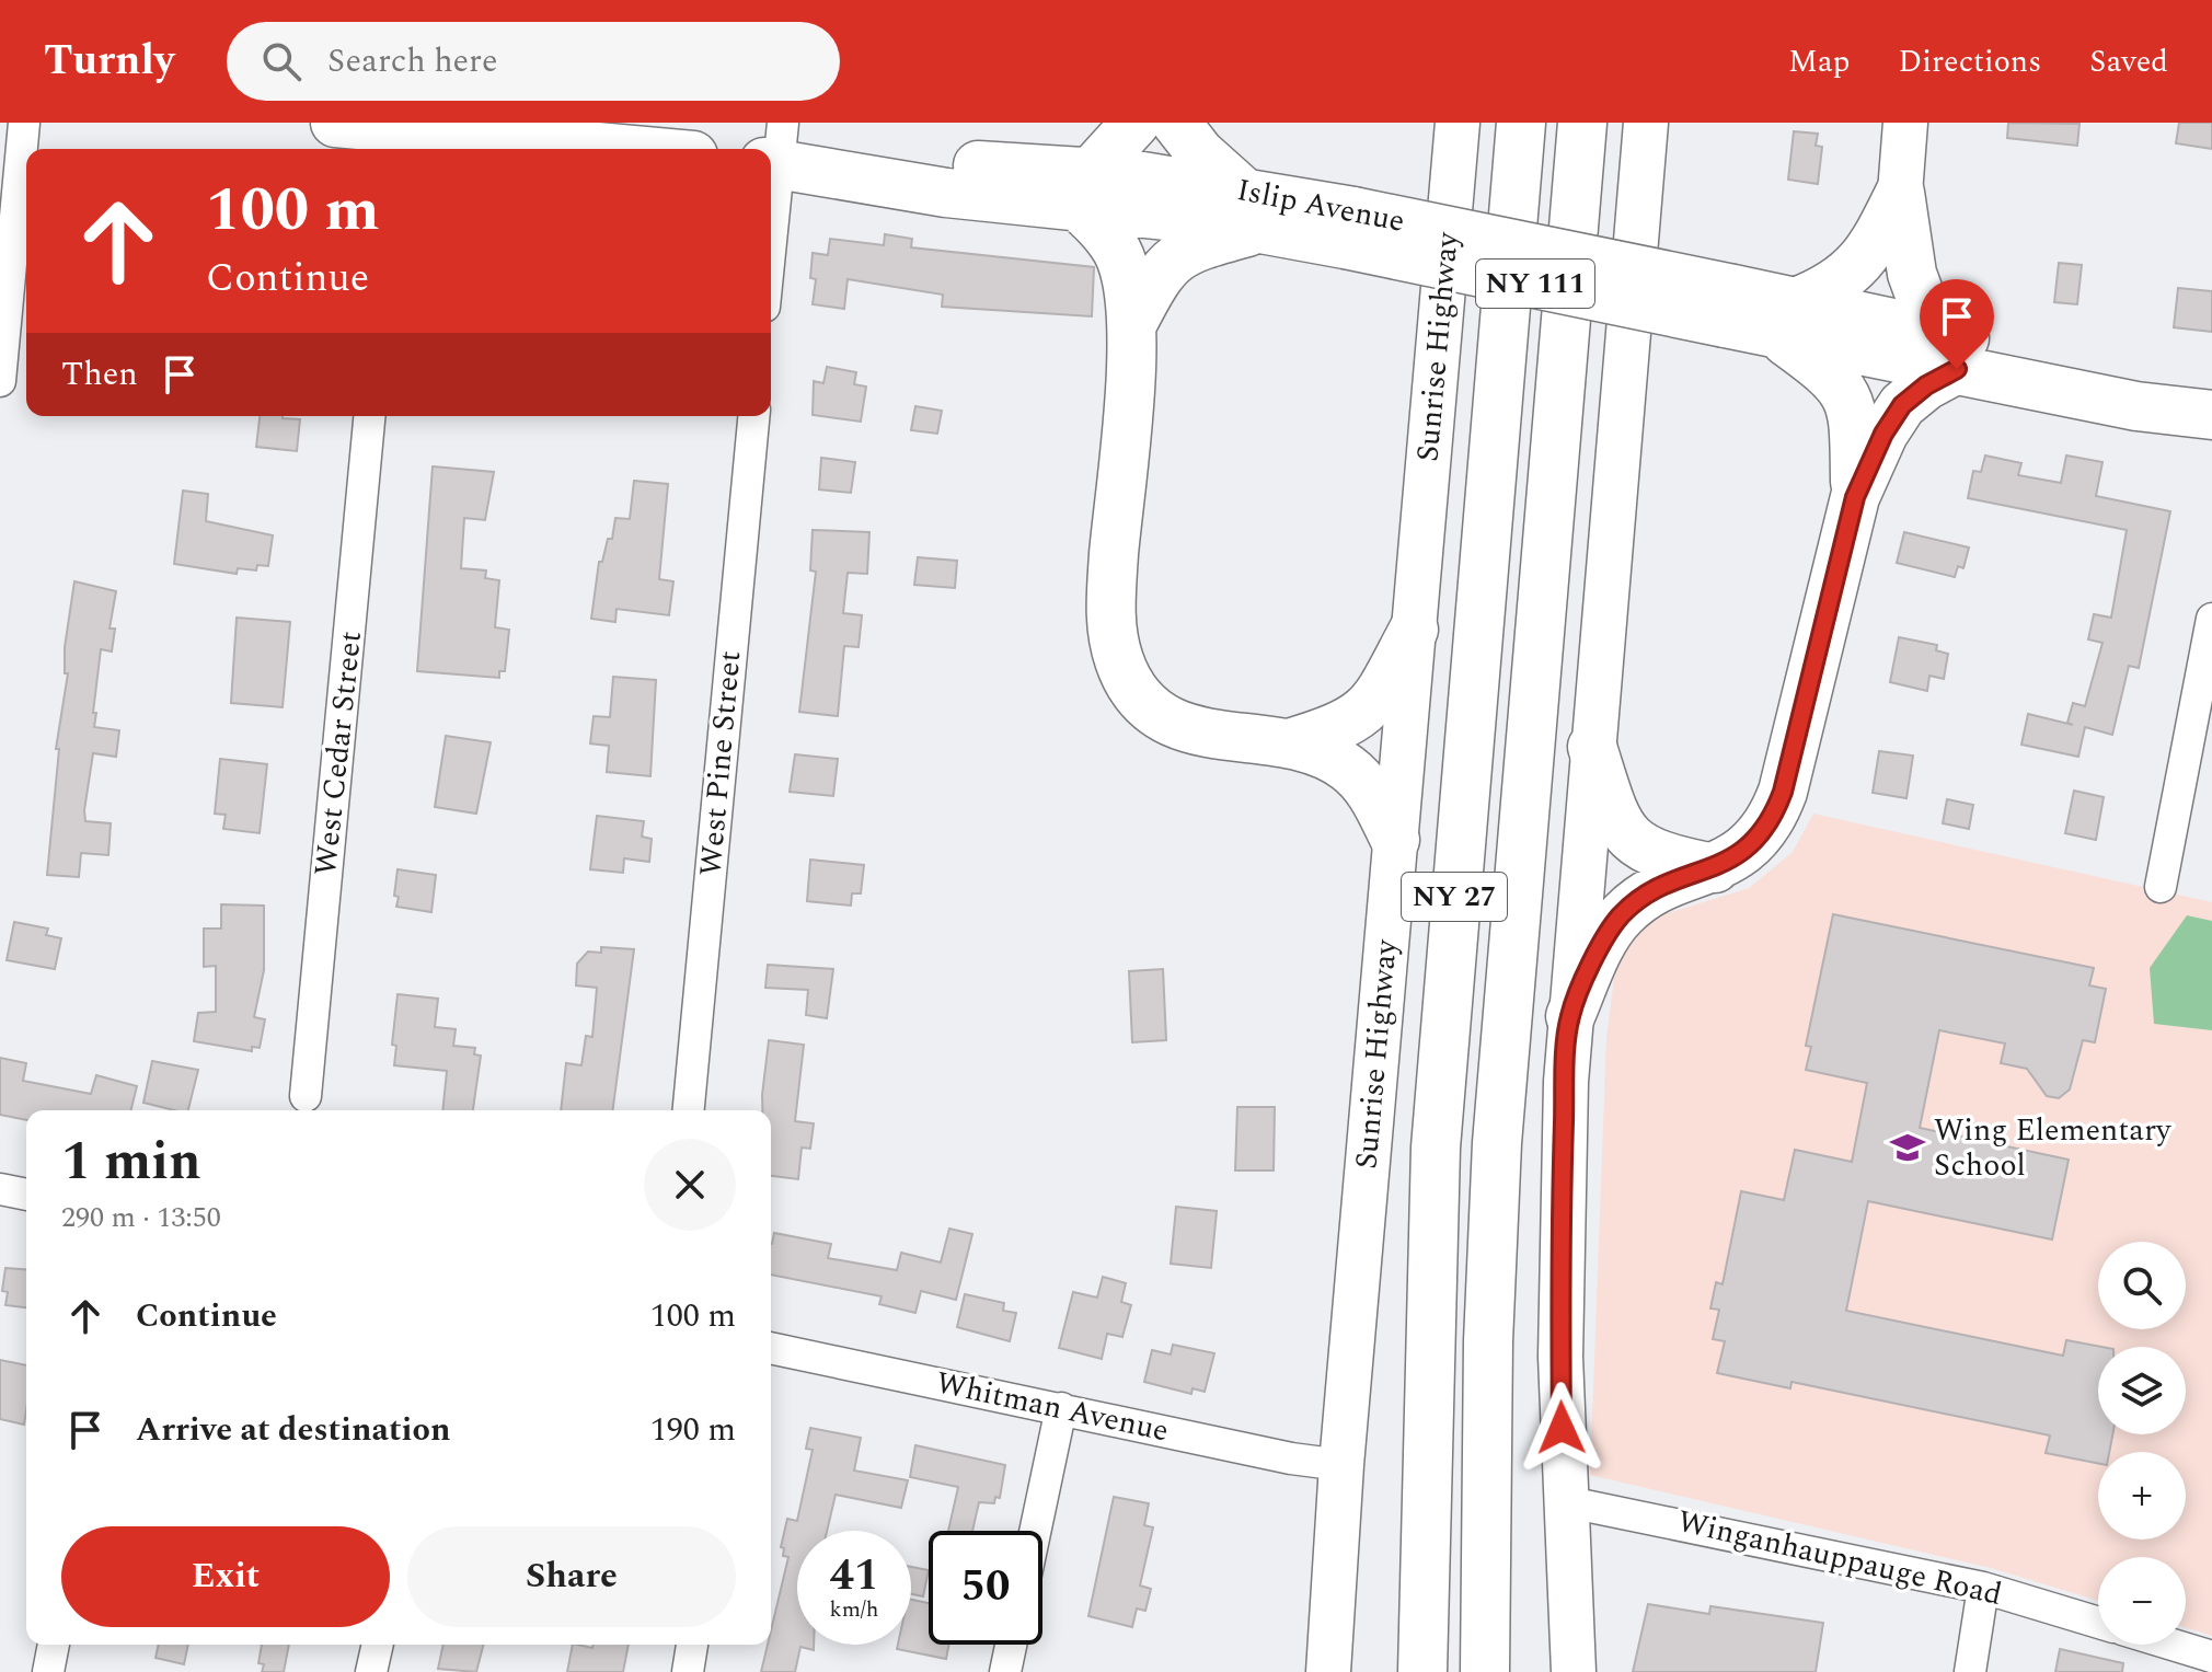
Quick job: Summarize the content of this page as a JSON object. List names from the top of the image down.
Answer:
{
  "streets": {
    "main road": [
      "Islip Avenue",
      "NY 111",
      "Sunrise Highway",
      "NY 27"
    ],
    "street": [
      "West Cedar Street",
      "West Pine Street",
      "Whitman Avenue",
      "Winganhauppauge Road"
    ]
  },
  "crossings": [
    ["Sunrise Highway", "Whitman Avenue"]
  ],
  "places": {
    "school or university": ["Wing Elementary School"]
  },
  "page": {
    "header": "Turnly",
    "search": "Search here",
    "nav": ["Map", "Directions", "Saved"],
    "turn": ["100 m", "Continue"],
    "then": "Then",
    "heading": ["1 min", "290 m · 13:50"],
    "map_buttons": ["+", "−"],
    "list": [
      {
        "name": "Continue",
        "value": "100 m"
      },
      {
        "name": "Arrive at destination",
        "value": "190 m"
      }
    ],
    "buttons": ["Exit", "Share"],
    "speed": "41 km/h",
    "limit": "50"
  }
}
